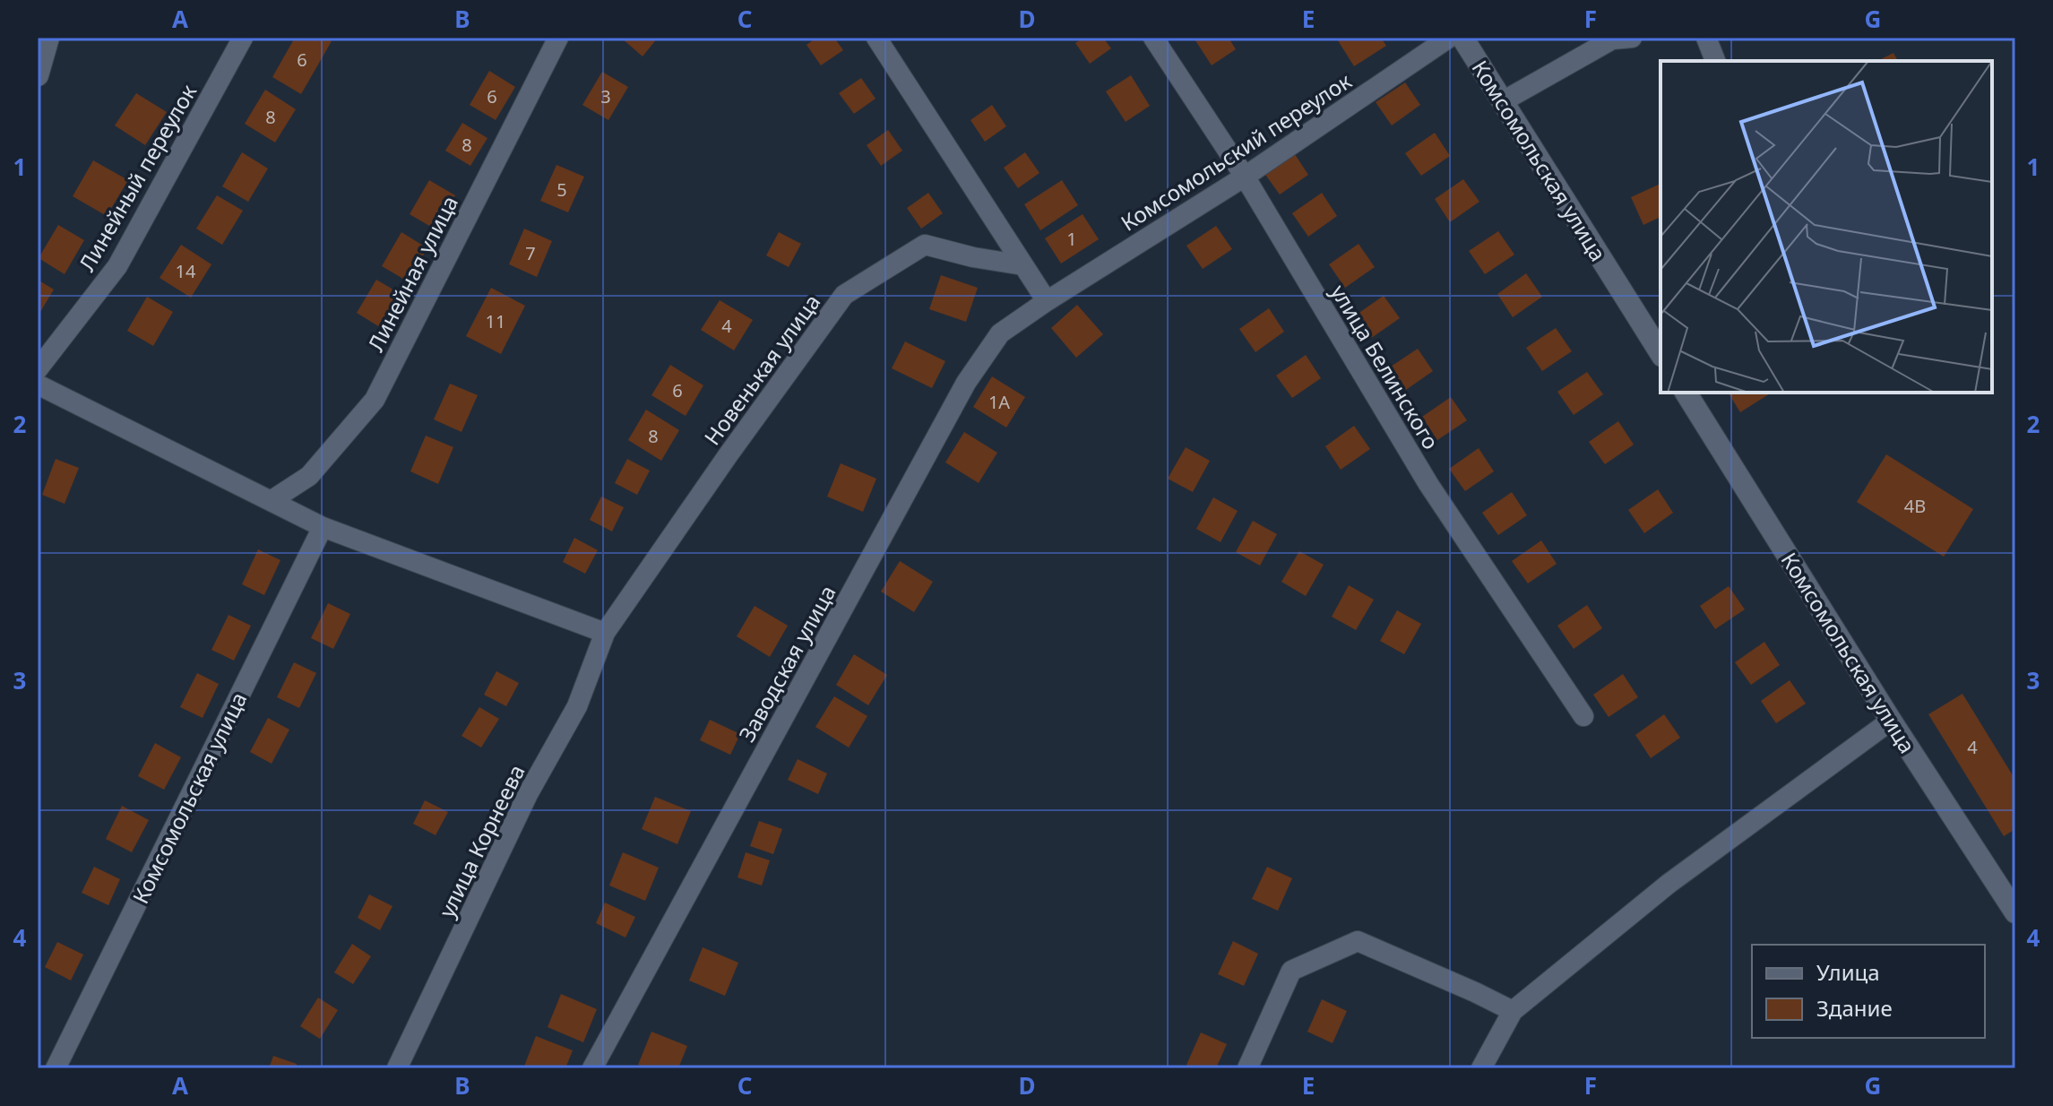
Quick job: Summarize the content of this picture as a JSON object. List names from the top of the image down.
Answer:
{
  "streets": {
    "street": [
      "Комсомольский переулок",
      "Комсомольская улица",
      "Линейный переулок",
      "Линейная улица",
      "улица Белинского",
      "Новенькая улица",
      "Заводская улица",
      "улица Корнеева"
    ]
  },
  "crossings": [
    ["Комсомольский переулок", "улица Белинского"],
    ["Комсомольский переулок", "Заводская улица"],
    ["Новенькая улица", "улица Корнеева"]
  ],
  "house_numbers": [
    "6",
    "6",
    "3",
    "8",
    "8",
    "5",
    "1",
    "7",
    "14",
    "11",
    "4",
    "6",
    "1А",
    "8",
    "4В",
    "4"
  ],
  "legend": ["Улица", "Здание"],
  "grid": {
    "columns": [
      "A",
      "B",
      "C",
      "D",
      "E",
      "F",
      "G"
    ],
    "rows": [
      "1",
      "2",
      "3",
      "4"
    ]
  }
}
